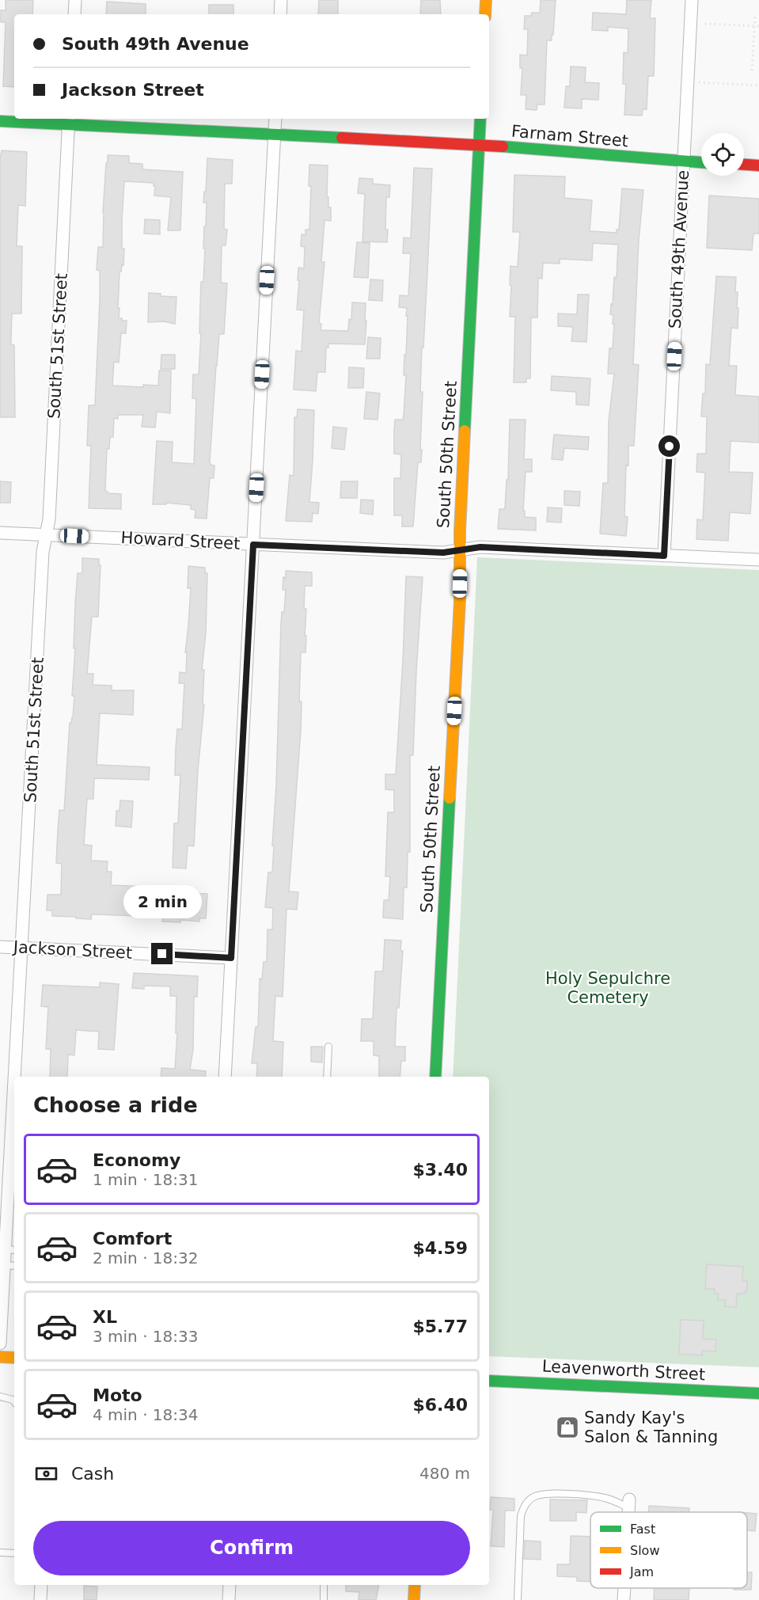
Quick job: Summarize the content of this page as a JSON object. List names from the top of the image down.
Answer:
{
  "streets": {
    "main road": ["Farnam Street", "South 50th Street", "Leavenworth Street"],
    "street": [
      "South 49th Avenue",
      "South 51st Street",
      "Howard Street",
      "Jackson Street"
    ]
  },
  "crossings": [
    ["Farnam Street", "South 49th Avenue"],
    ["Farnam Street", "South 51st Street"],
    ["Farnam Street", "South 50th Street"],
    ["South 49th Avenue", "Howard Street"],
    ["South 51st Street", "Howard Street"],
    ["South 51st Street", "Jackson Street"],
    ["South 50th Street", "Howard Street"]
  ],
  "parks": ["Holy Sepulchre Cemetery"],
  "places": {
    "shop": ["Sandy Kay's Salon & Tanning"]
  },
  "legend": ["Fast", "Slow", "Jam"],
  "page": {
    "banner": ["South 49th Avenue", "Jackson Street"],
    "bubble": "2 min",
    "heading": "Choose a ride",
    "list": [
      {
        "name": "Economy",
        "note": "1 min · 18:31",
        "value": "$3.40"
      },
      {
        "name": "Comfort",
        "note": "2 min · 18:32",
        "value": "$4.59"
      },
      {
        "name": "XL",
        "note": "3 min · 18:33",
        "value": "$5.77"
      },
      {
        "name": "Moto",
        "note": "4 min · 18:34",
        "value": "$6.40"
      }
    ],
    "pay": ["Cash", "480 m"],
    "buttons": "Confirm"
  }
}
